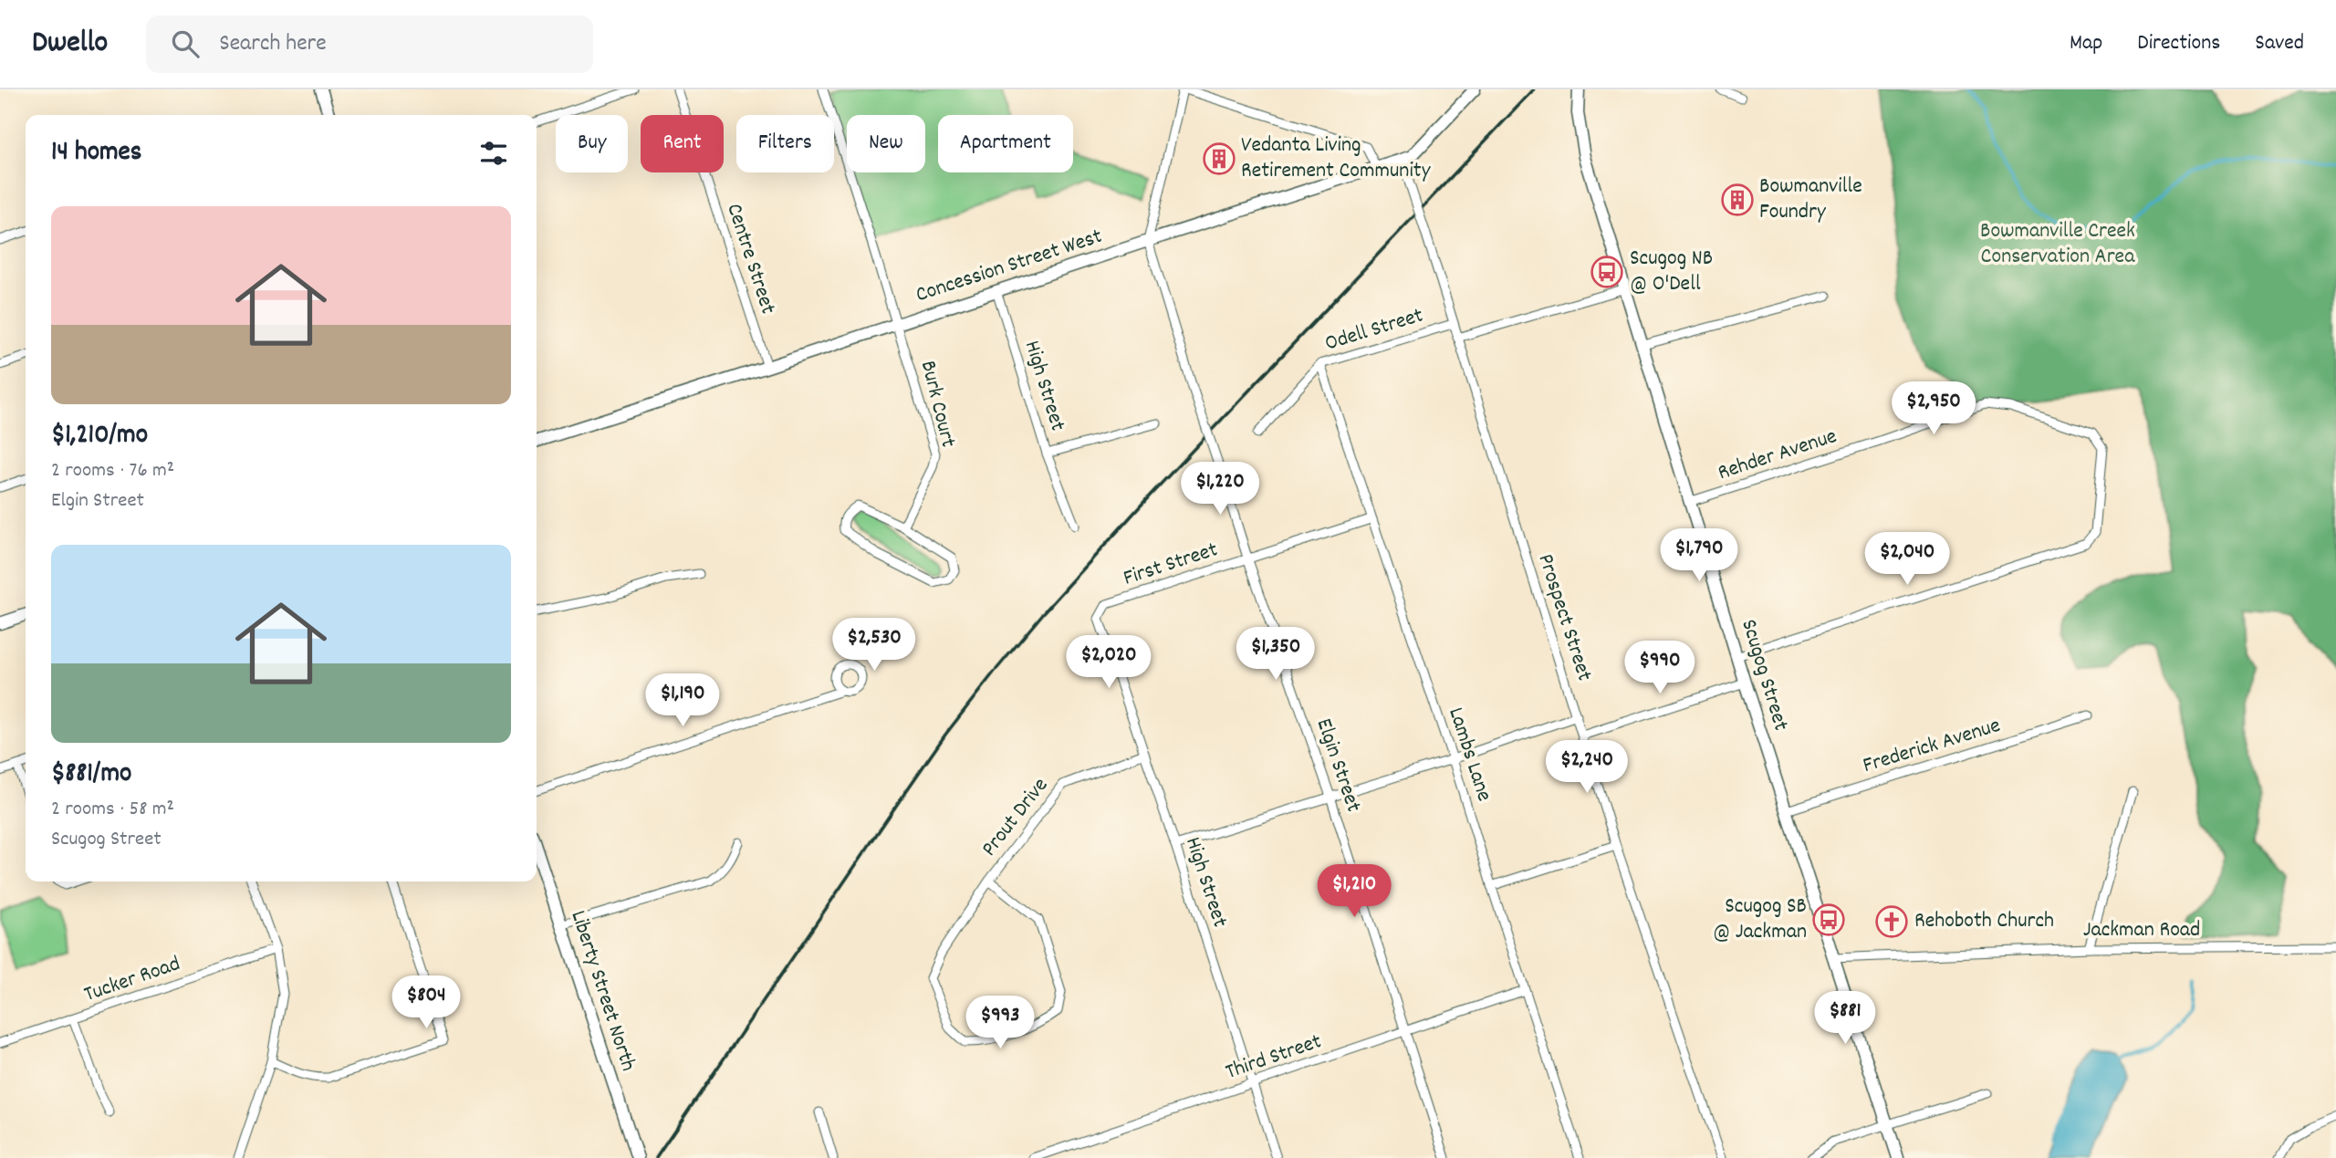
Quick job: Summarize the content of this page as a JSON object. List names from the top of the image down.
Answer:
{
  "streets": {
    "street": [
      "Centre Street",
      "Concession Street West",
      "Odell Street",
      "High Street",
      "Burk Court",
      "Rehder Avenue",
      "First Street",
      "Prospect Street",
      "Scugog Street",
      "Frederick Avenue",
      "Lambs Lane",
      "Elgin Street",
      "Prout Drive",
      "Jackman Road",
      "Tucker Road",
      "Liberty Street North",
      "Third Street"
    ]
  },
  "crossings": [
    ["Centre Street", "Concession Street West"],
    ["Concession Street West", "High Street"],
    ["Concession Street West", "Burk Court"],
    ["Concession Street West", "Prospect Street"],
    ["Concession Street West", "Elgin Street"],
    ["Odell Street", "Prospect Street"],
    ["Odell Street", "Scugog Street"],
    ["Odell Street", "Lambs Lane"],
    ["High Street", "First Street"],
    ["High Street", "Prout Drive"],
    ["High Street", "Third Street"],
    ["Rehder Avenue", "Scugog Street"],
    ["First Street", "Lambs Lane"],
    ["First Street", "Elgin Street"],
    ["Scugog Street", "Frederick Avenue"],
    ["Scugog Street", "Jackman Road"],
    ["Lambs Lane", "Third Street"],
    ["Elgin Street", "Third Street"]
  ],
  "parks": ["Bowmanville Creek Conservation Area"],
  "places": {
    "building": ["Vedanta Living Retirement Community", "Bowmanville Foundry"],
    "bus stop": ["Scugog NB @ O'Dell", "Scugog SB @ Jackman"],
    "church": ["Rehoboth Church"]
  },
  "page": {
    "header": "Dwello",
    "search": "Search here",
    "nav": ["Map", "Directions", "Saved"],
    "chip": [
      "Buy",
      "Rent",
      "Filters",
      "New",
      "Apartment"
    ],
    "heading": "14 homes",
    "list": [
      {
        "name": "$1,210/mo",
        "note": "2 rooms · 76 m² · Elgin Street"
      },
      {
        "name": "$881/mo",
        "note": "2 rooms · 58 m² · Scugog Street"
      }
    ],
    "price": [
      "$2,950",
      "$1,220",
      "$1,790",
      "$2,040",
      "$2,530",
      "$1,350",
      "$2,020",
      "$990",
      "$1,190",
      "$2,240",
      "$1,210",
      "$804",
      "$881",
      "$993"
    ]
  }
}
